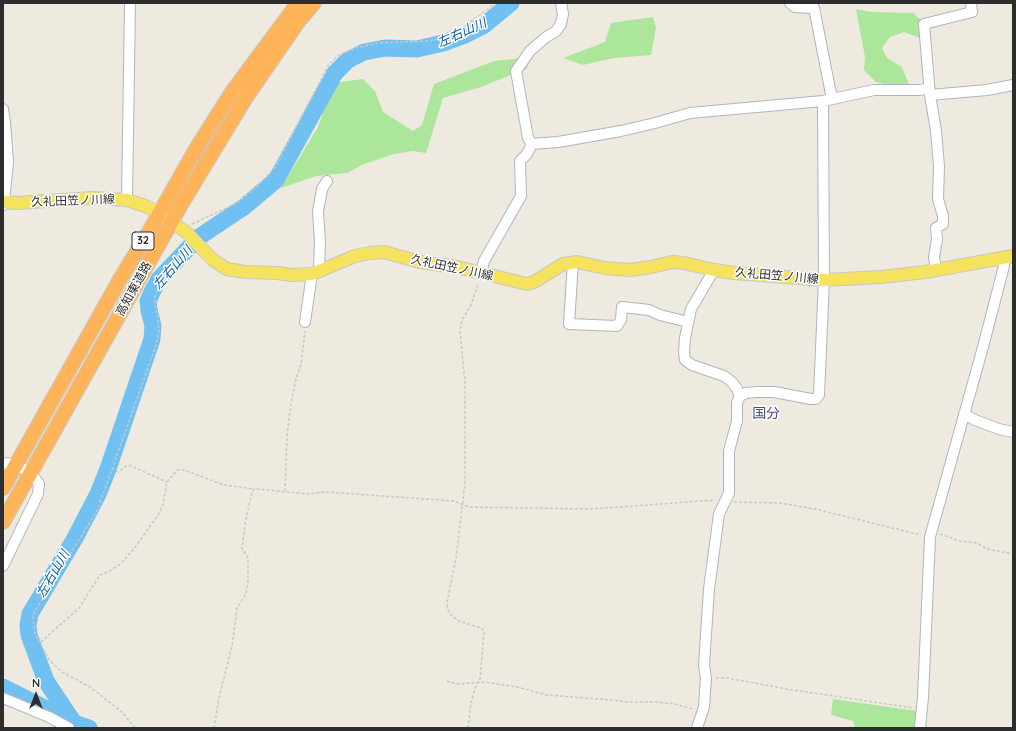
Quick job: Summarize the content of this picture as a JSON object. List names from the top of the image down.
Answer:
{
  "streets": {
    "highway": ["32", "高知東道路"],
    "main road": ["久礼田笠ノ川線"]
  },
  "crossings": [
    ["久礼田笠ノ川線", "高知東道路"]
  ],
  "districts": ["国分"],
  "water": ["左右山川"],
  "north": "top"
}
